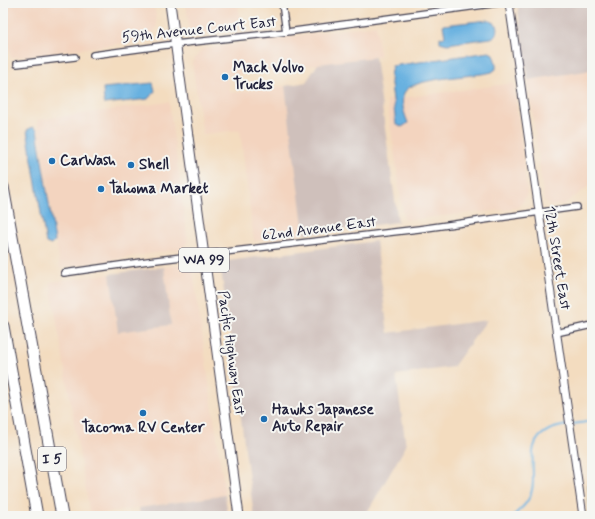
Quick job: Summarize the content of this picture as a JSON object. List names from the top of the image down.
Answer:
{
  "streets": {
    "highway": ["I 5"],
    "main road": ["WA 99", "Pacific Highway East"],
    "street": ["59th Avenue Court East", "62nd Avenue East", "12th Street East"]
  },
  "crossings": [
    ["59th Avenue Court East", "Pacific Highway East"],
    ["62nd Avenue East", "12th Street East"],
    ["62nd Avenue East", "Pacific Highway East"]
  ],
  "places": [
    "Mack Volvo Trucks",
    "CarWash",
    "Shell",
    "Tahoma Market",
    "Tacoma RV Center",
    "Hawks Japanese Auto Repair"
  ]
}
